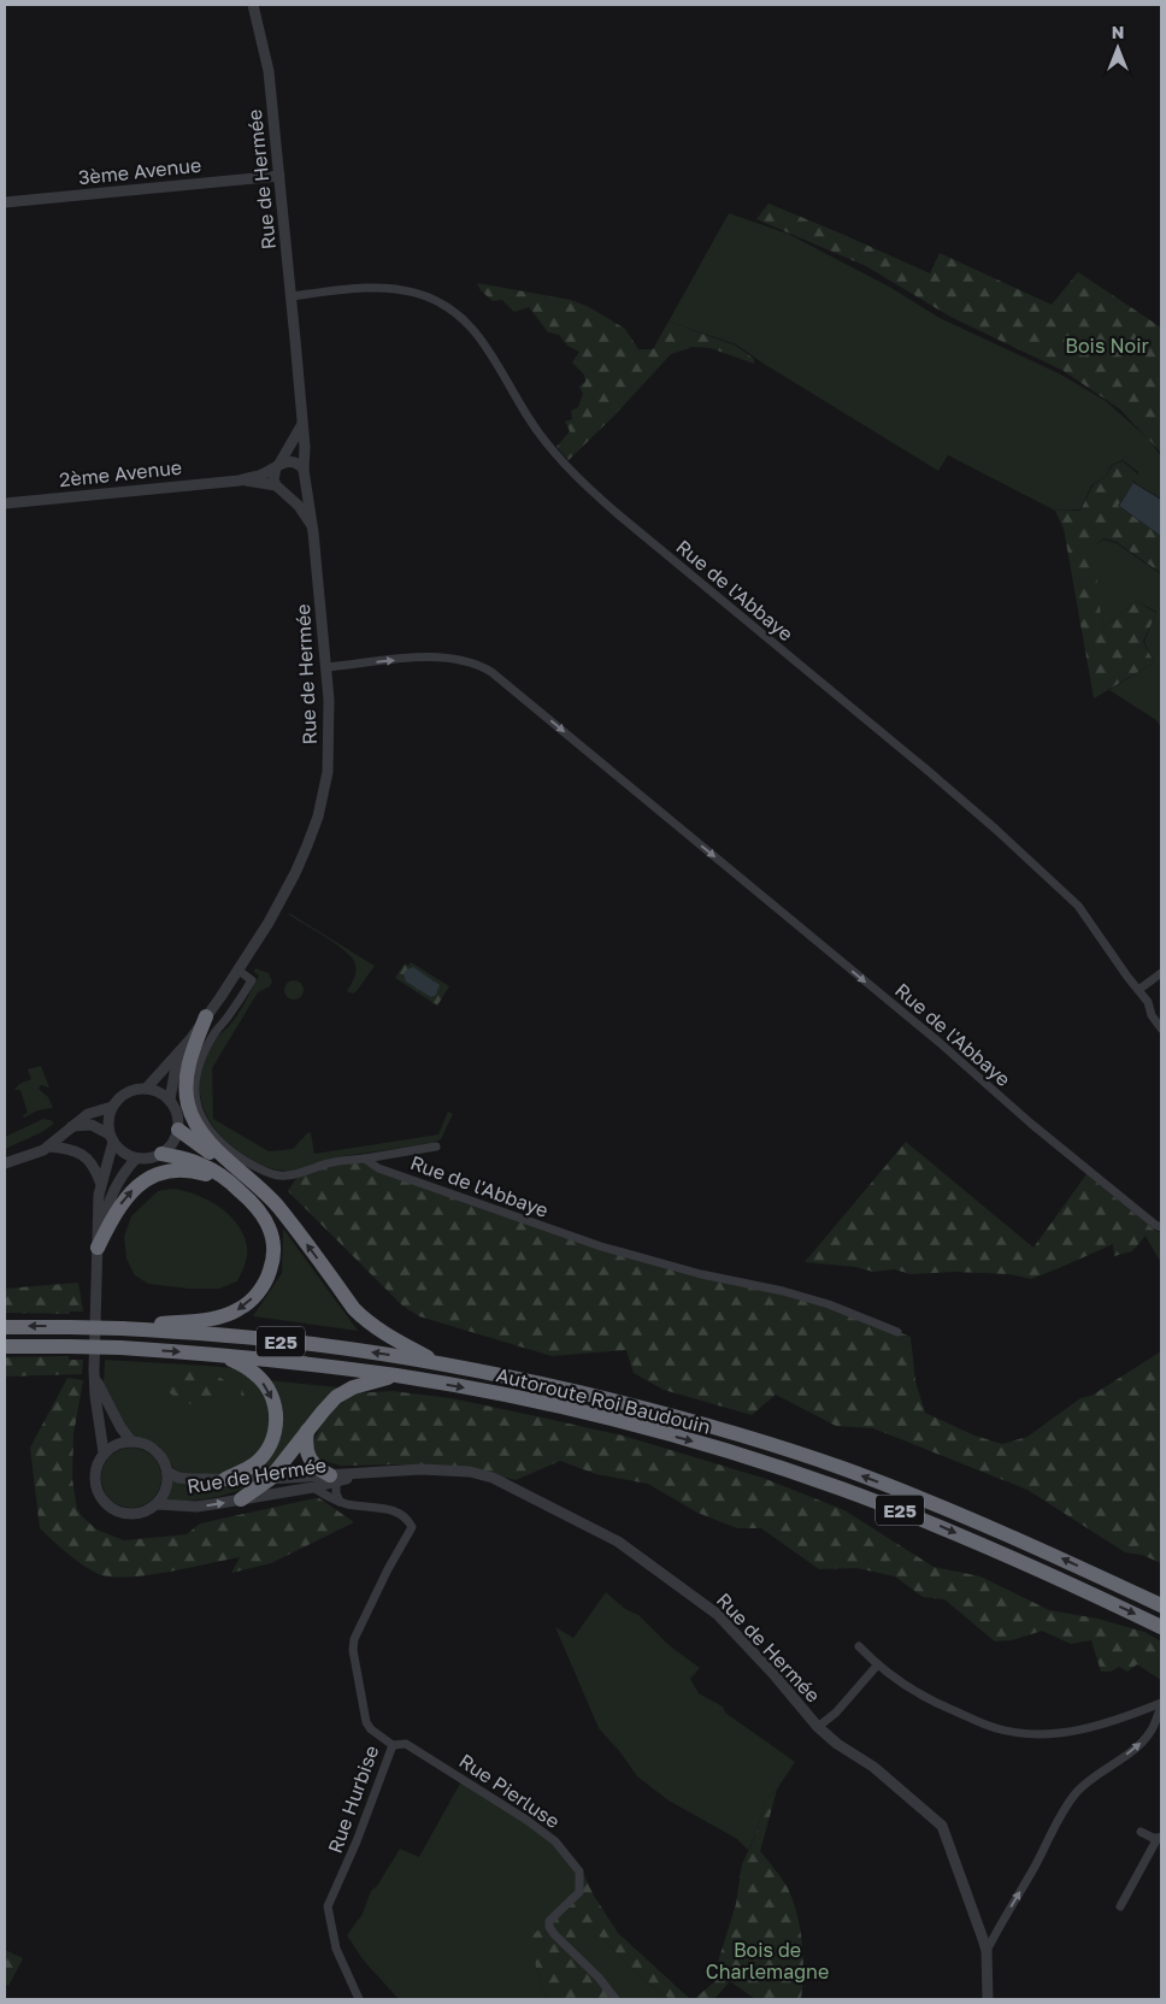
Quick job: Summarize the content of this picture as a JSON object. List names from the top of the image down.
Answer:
{
  "streets": {
    "highway": ["E25", "Autoroute Roi Baudouin"],
    "street": [
      "3ème Avenue",
      "Rue de Hermée",
      "2ème Avenue",
      "Rue de l'Abbaye",
      "Rue Pierluse",
      "Rue Hurbise"
    ]
  },
  "crossings": [
    ["3ème Avenue", "Rue de Hermée"],
    ["Rue de Hermée", "2ème Avenue"],
    ["Rue de Hermée", "Rue de l'Abbaye"],
    ["Rue de Hermée", "Rue Hurbise"],
    ["Rue Pierluse", "Rue Hurbise"]
  ],
  "parks": ["Bois Noir", "Bois de Charlemagne"],
  "north": "top"
}
